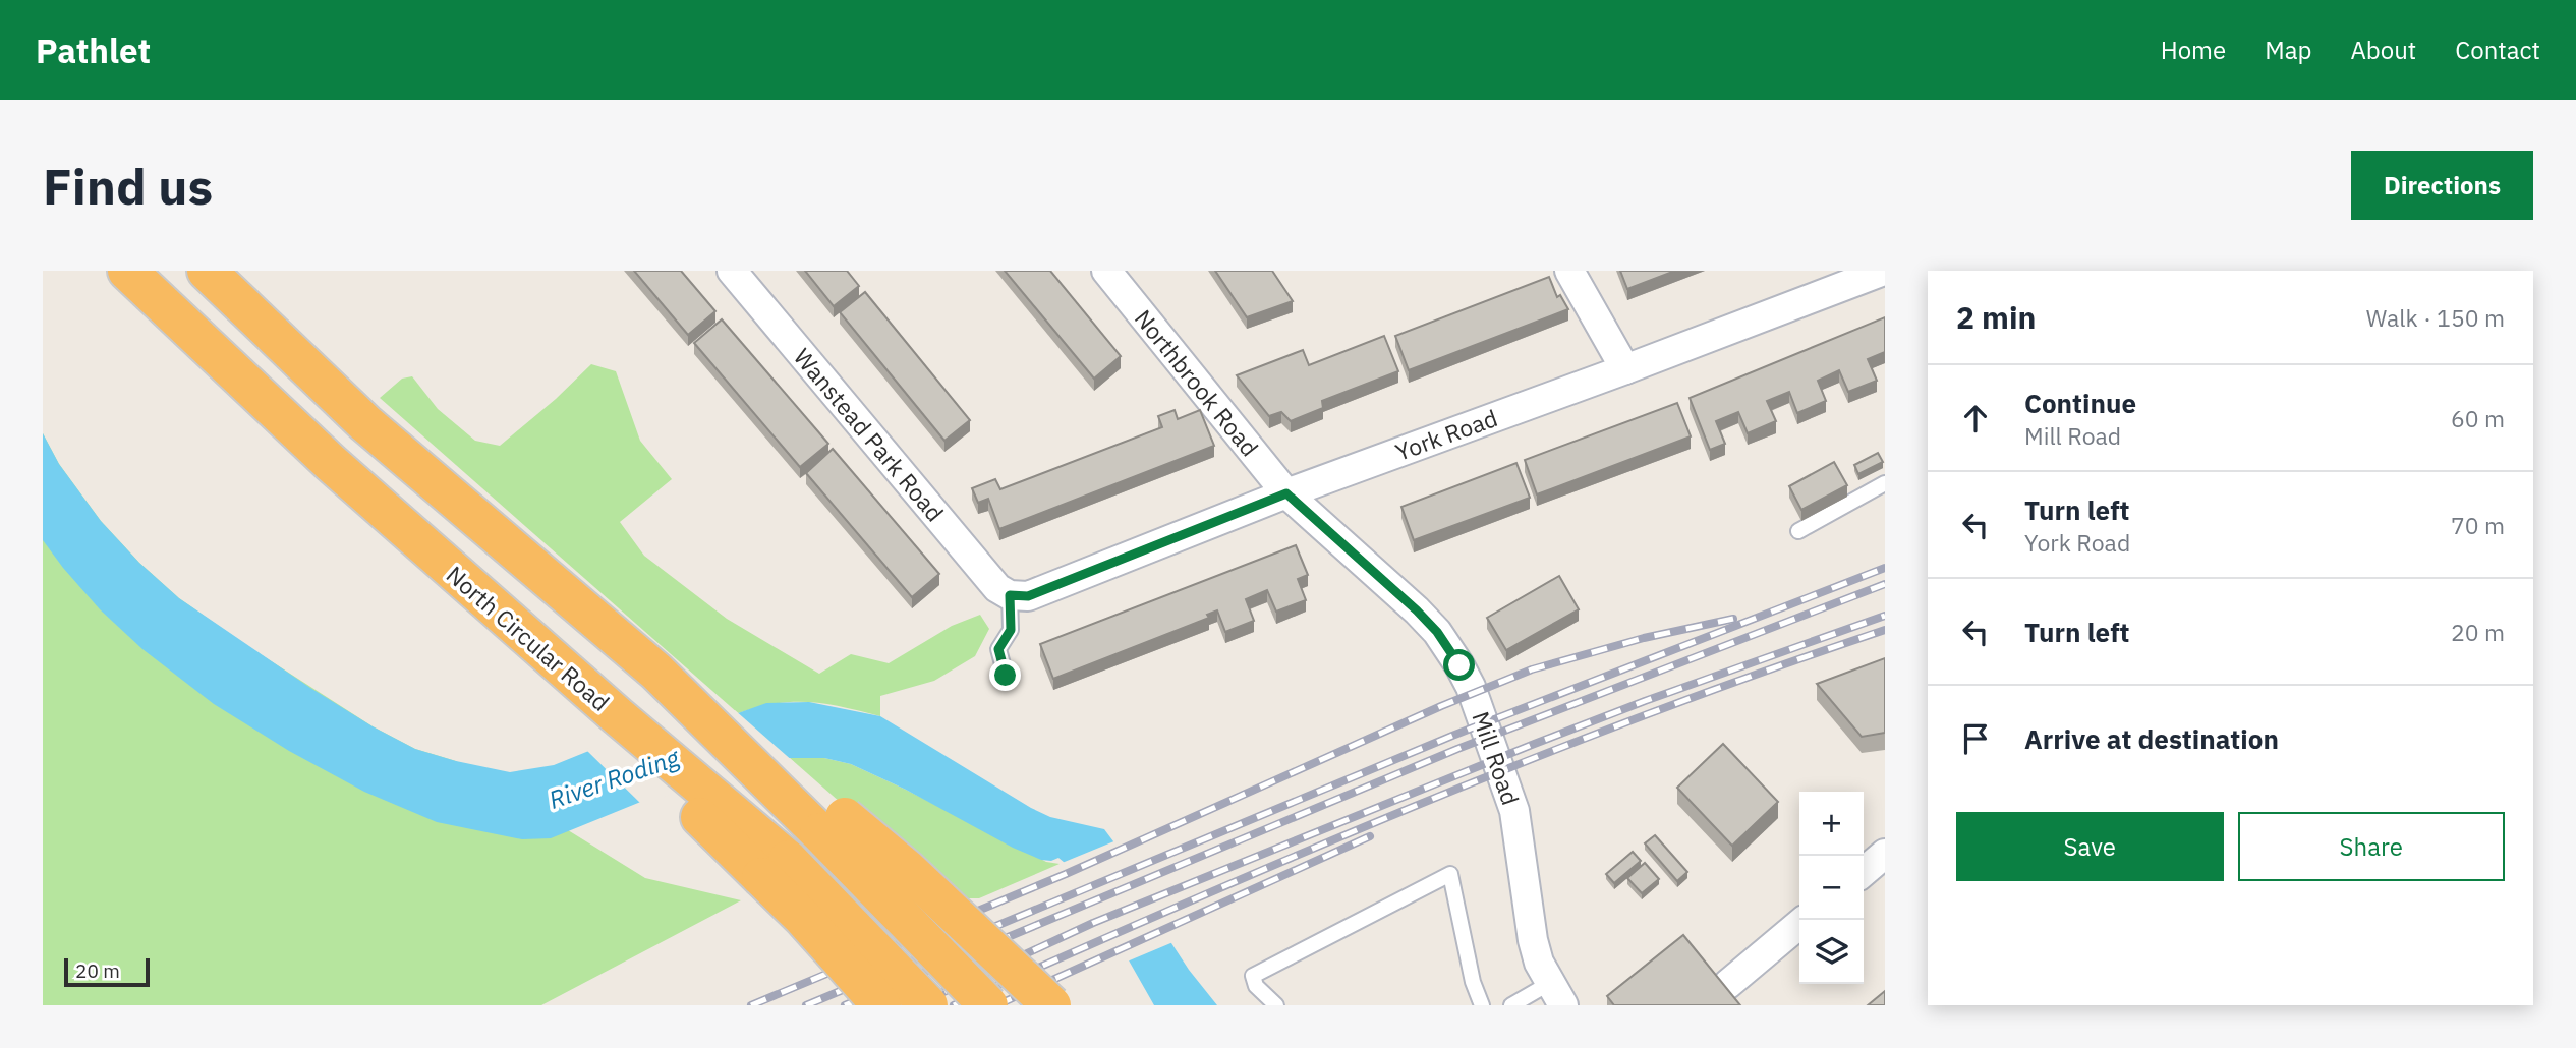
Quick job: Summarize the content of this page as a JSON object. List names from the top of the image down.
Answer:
{
  "streets": {
    "highway": ["North Circular Road"],
    "street": [
      "Northbrook Road",
      "Wanstead Park Road",
      "York Road",
      "Mill Road"
    ]
  },
  "crossings": [
    ["Northbrook Road", "York Road"],
    ["Northbrook Road", "Mill Road"],
    ["Wanstead Park Road", "York Road"],
    ["York Road", "Mill Road"]
  ],
  "water": ["River Roding"],
  "scale_bar": "20 m",
  "page": {
    "header": "Pathlet",
    "nav": [
      "Home",
      "Map",
      "About",
      "Contact"
    ],
    "buttons": [
      "Directions",
      ["Save", "Share"]
    ],
    "title": "Find us",
    "heading": ["2 min", "Walk · 150 m"],
    "list": [
      ["Continue", "Mill Road", "60 m"],
      ["Turn left", "York Road", "70 m"],
      ["Turn left", "20 m"],
      "Arrive at destination"
    ],
    "map_buttons": ["+", "−"],
    "scale": "20 m"
  }
}
